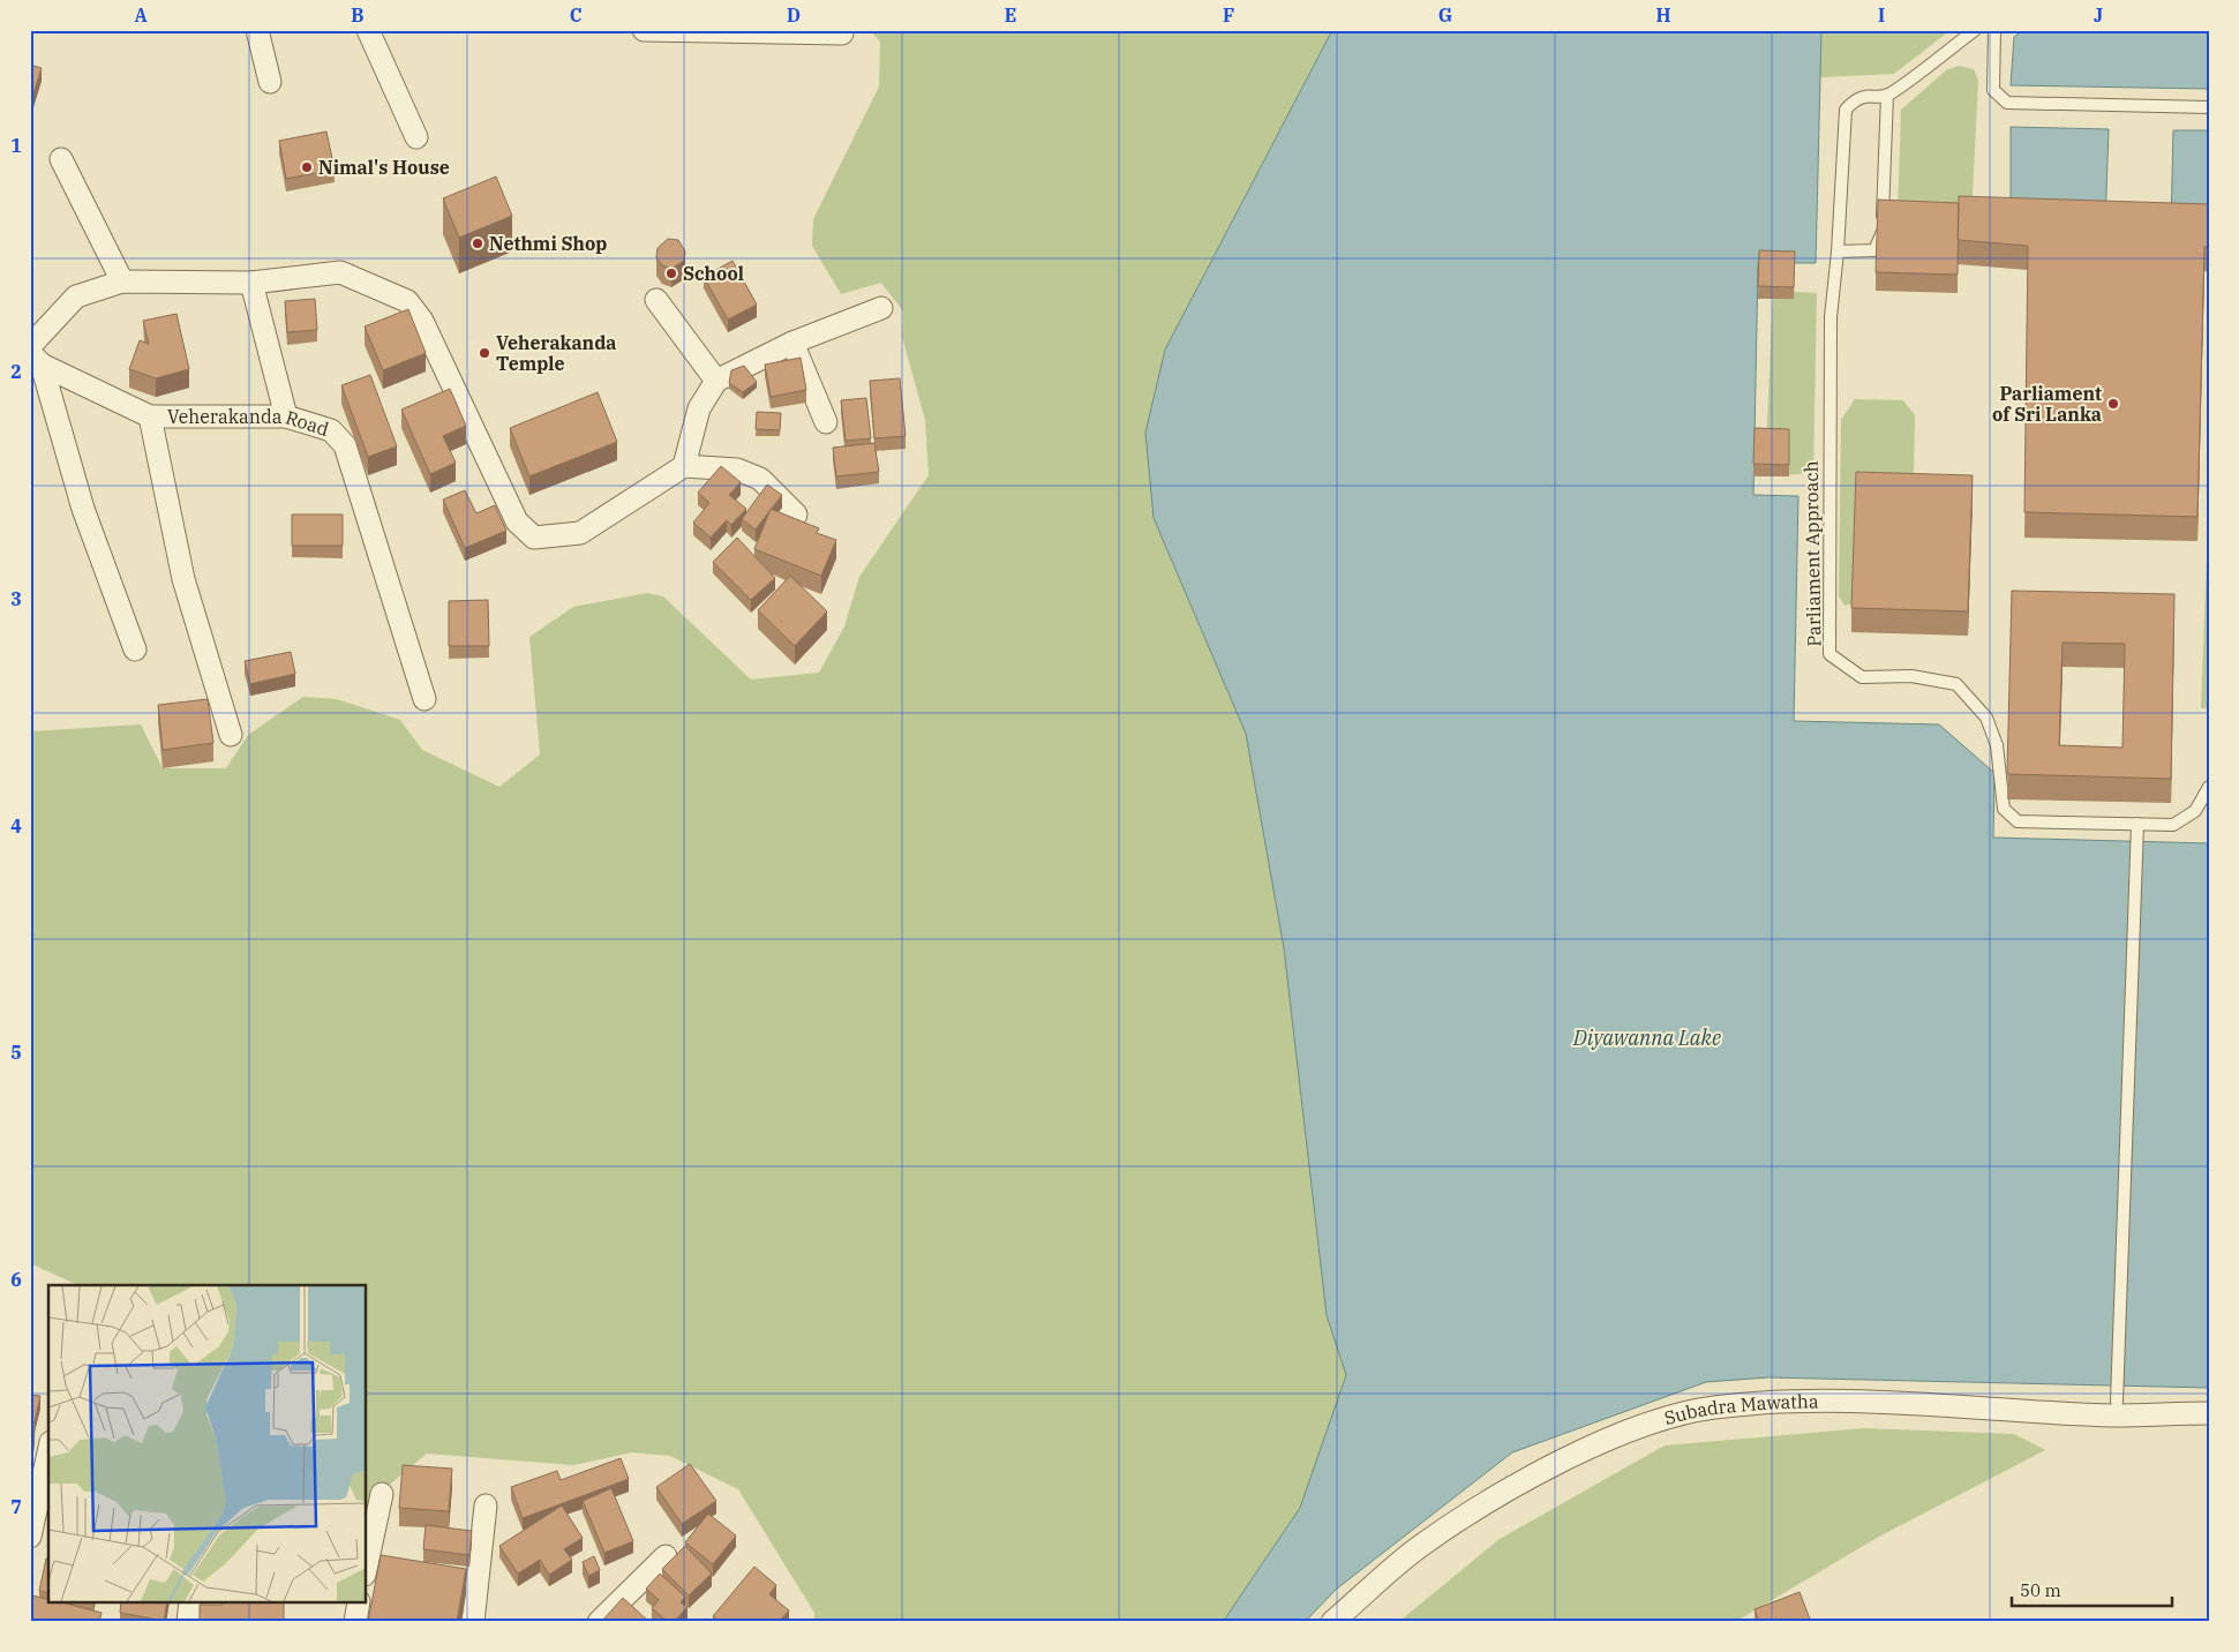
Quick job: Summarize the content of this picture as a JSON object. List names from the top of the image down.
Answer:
{
  "streets": {
    "street": ["Veherakanda Road", "Subadra Mawatha"],
    "lane": ["Parliament Approach"]
  },
  "water": ["Diyawanna Lake"],
  "places": [
    "Nimal's House",
    "Nethmi Shop",
    "School",
    "Veherakanda Temple",
    "Parliament of Sri Lanka"
  ],
  "scale_bar": "50 m",
  "grid": {
    "columns": [
      "A",
      "B",
      "C",
      "D",
      "E",
      "F",
      "G",
      "H",
      "I",
      "J"
    ],
    "rows": [
      "1",
      "2",
      "3",
      "4",
      "5",
      "6",
      "7"
    ]
  }
}
